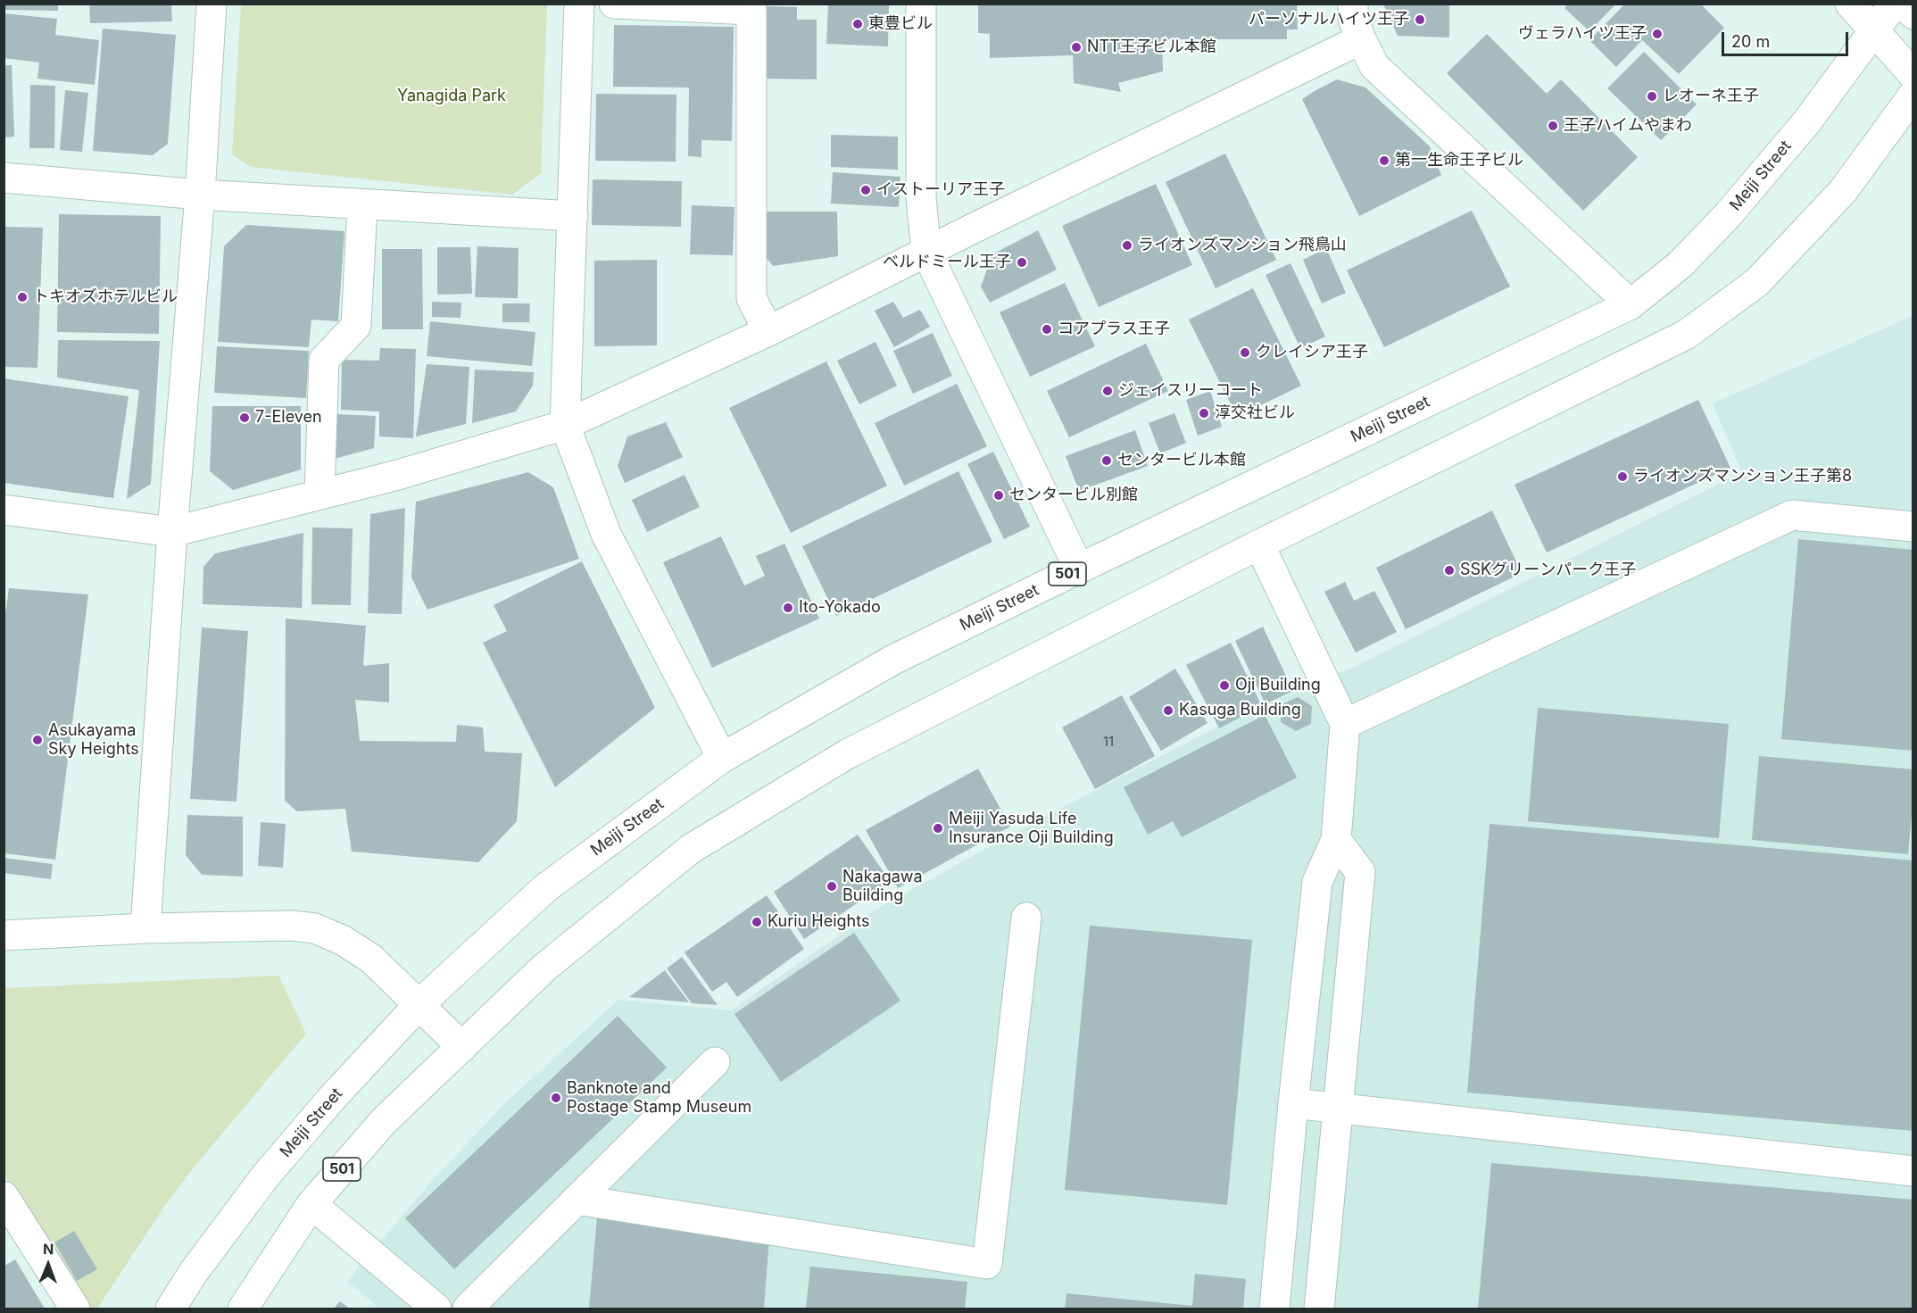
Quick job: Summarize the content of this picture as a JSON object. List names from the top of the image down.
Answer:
{
  "streets": {
    "main road": ["Meiji Street", "501"]
  },
  "parks": ["Yanagida Park"],
  "places": [
    "パーソナルハイツ王子",
    "東豊ビル",
    "ヴェラハイツ王子",
    "NTT王子ビル本館",
    "レオーネ王子",
    "王子ハイムやまわ",
    "第一生命王子ビル",
    "イストーリア王子",
    "ライオンズマンション飛鳥山",
    "ベルドミール王子",
    "トキオズホテルビル",
    "コアプラス王子",
    "クレイシア王子",
    "ジェイスリーコート",
    "淳交社ビル",
    "7-Eleven",
    "センタービル本館",
    "ライオンズマンション王子第8",
    "センタービル別館",
    "SSKグリーンパーク王子",
    "Ito-Yokado",
    "Oji Building",
    "Kasuga Building",
    "Asukayama Sky Heights",
    "Meiji Yasuda Life Insurance Oji Building",
    "Nakagawa Building",
    "Kuriu Heights",
    "Banknote and Postage Stamp Museum"
  ],
  "house_numbers": ["11"],
  "scale_bar": "20 m",
  "north": "top"
}
